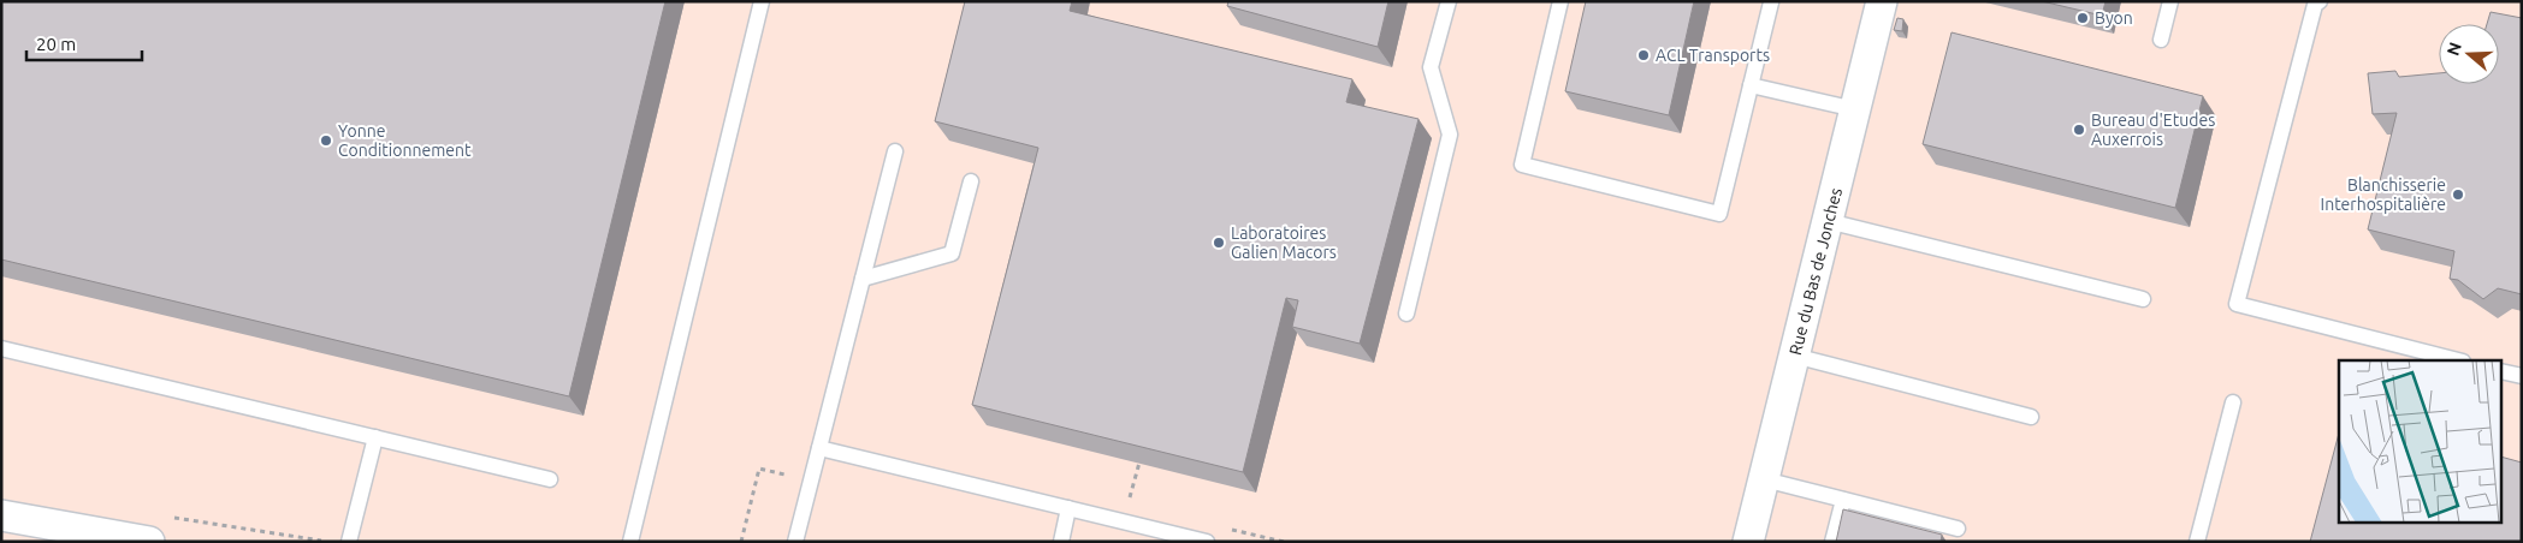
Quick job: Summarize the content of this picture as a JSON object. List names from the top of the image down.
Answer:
{
  "streets": {
    "street": ["Rue du Bas de Jonches"]
  },
  "places": [
    "Byon",
    "ACL Transports",
    "Bureau d'Etudes Auxerrois",
    "Yonne Conditionnement",
    "Blanchisserie Interhospitalière",
    "Laboratoires Galien Macors"
  ],
  "scale_bar": "20 m",
  "north": "left"
}
